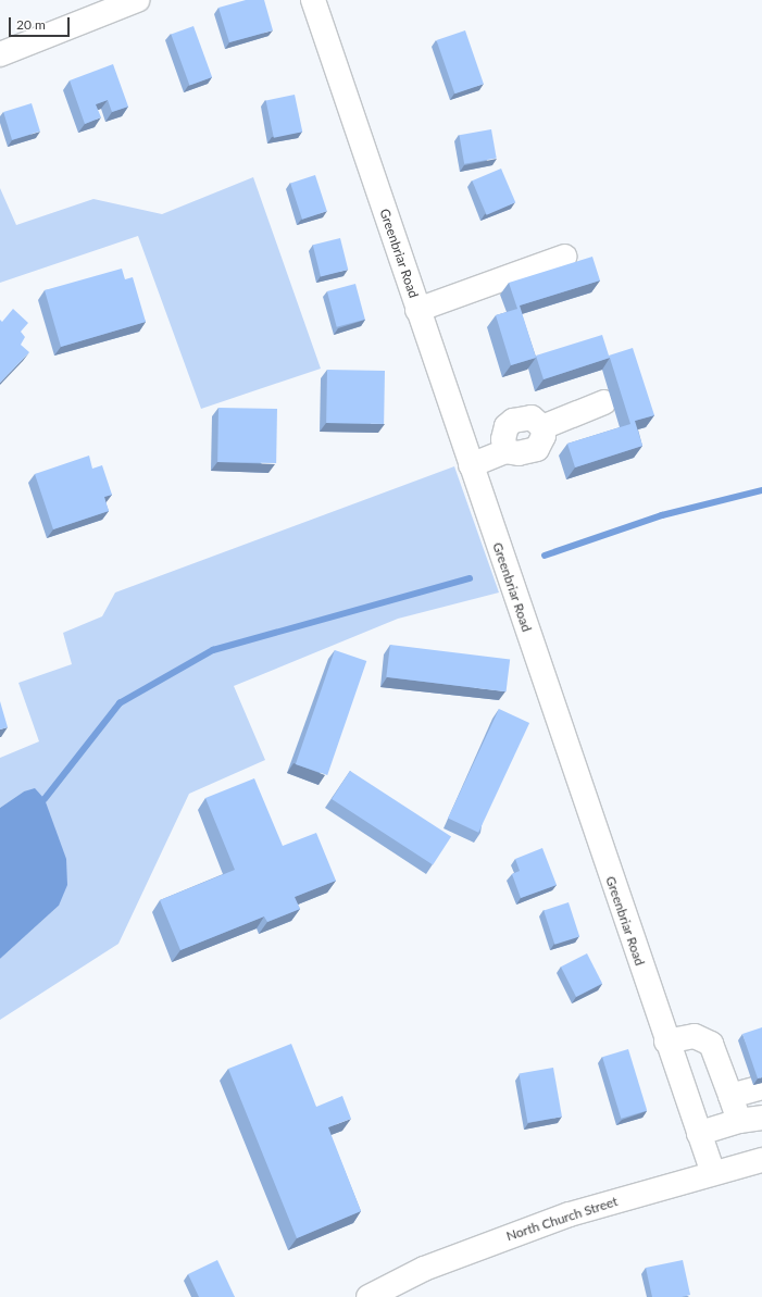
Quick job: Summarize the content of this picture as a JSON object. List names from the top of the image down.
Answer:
{
  "streets": {
    "street": ["Greenbriar Road", "North Church Street"]
  },
  "crossings": [
    ["Greenbriar Road", "North Church Street"]
  ],
  "scale_bar": "20 m"
}
